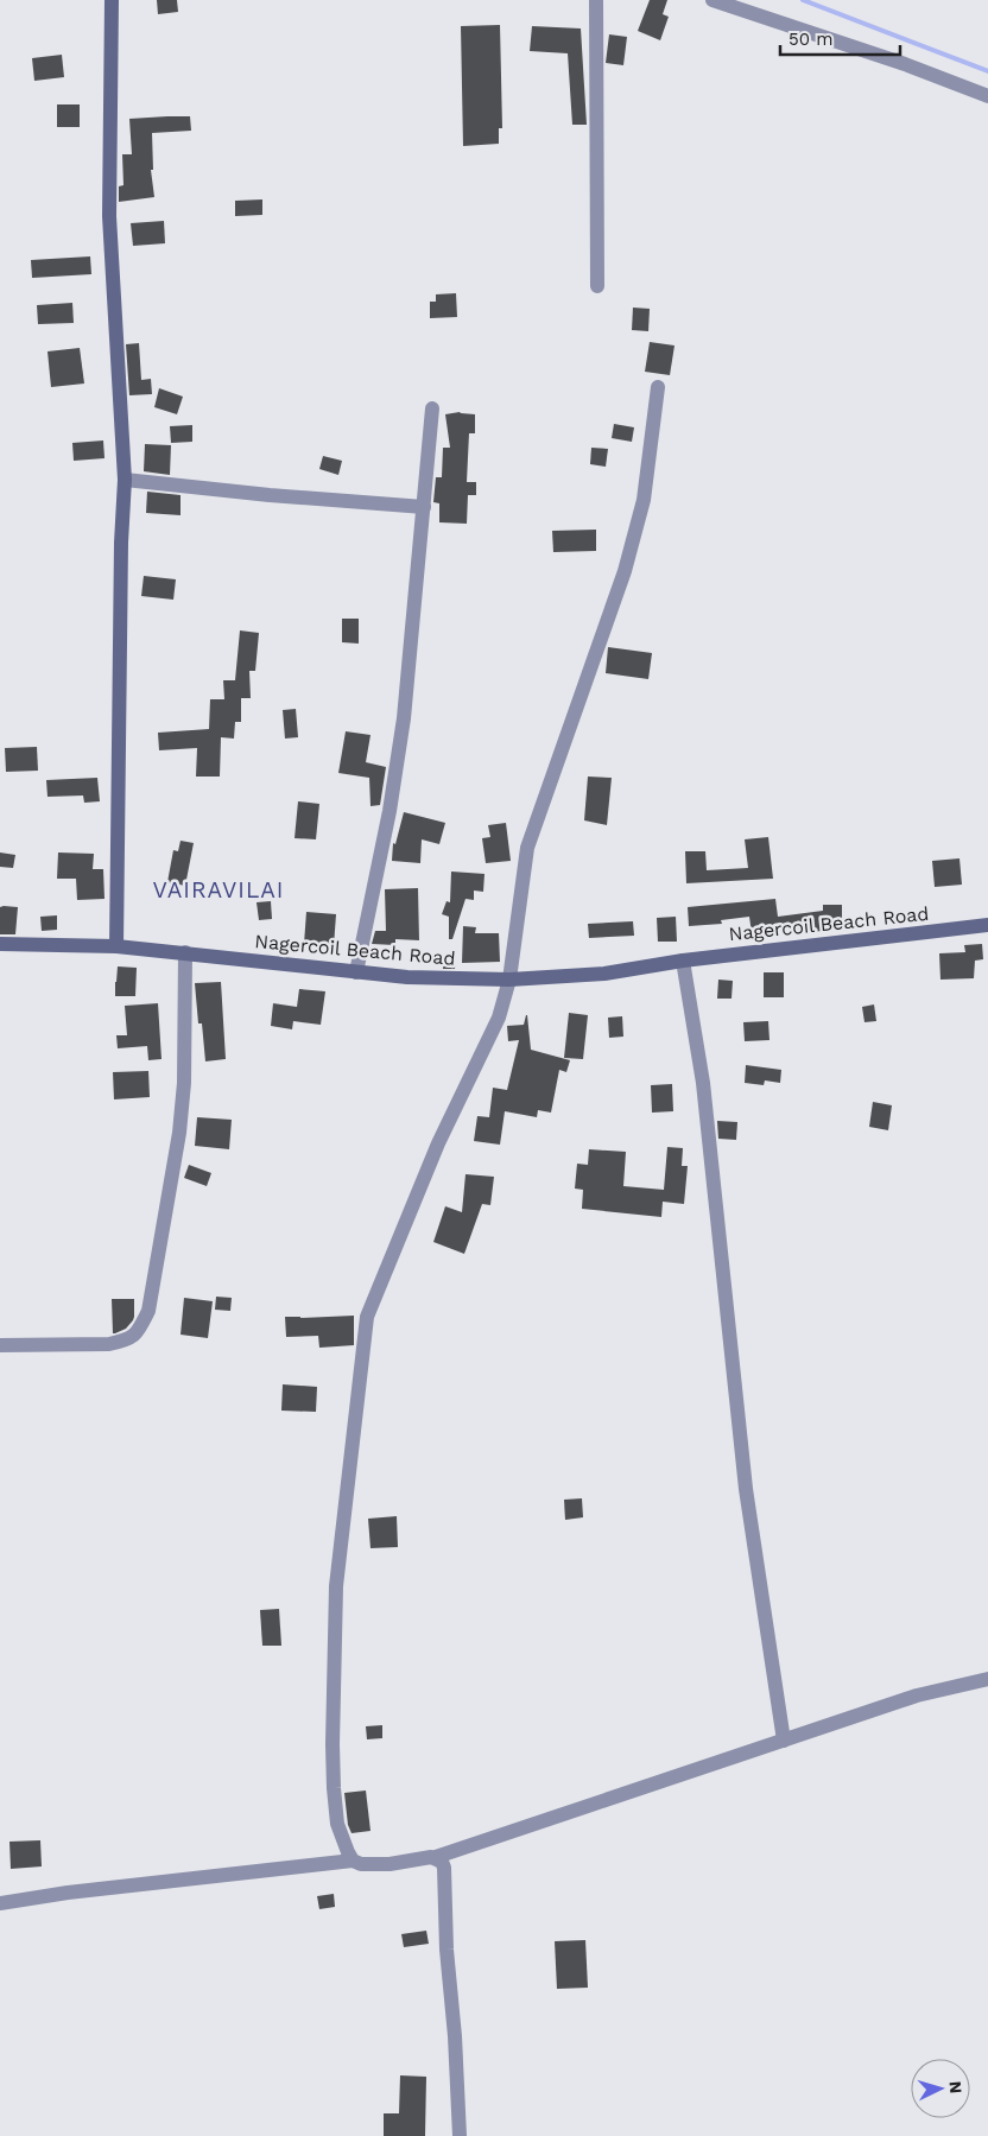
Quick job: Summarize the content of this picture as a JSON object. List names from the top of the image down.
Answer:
{
  "streets": {
    "main road": ["Nagercoil Beach Road"]
  },
  "districts": ["VAIRAVILAI"],
  "scale_bar": "50 m",
  "north": "right"
}
